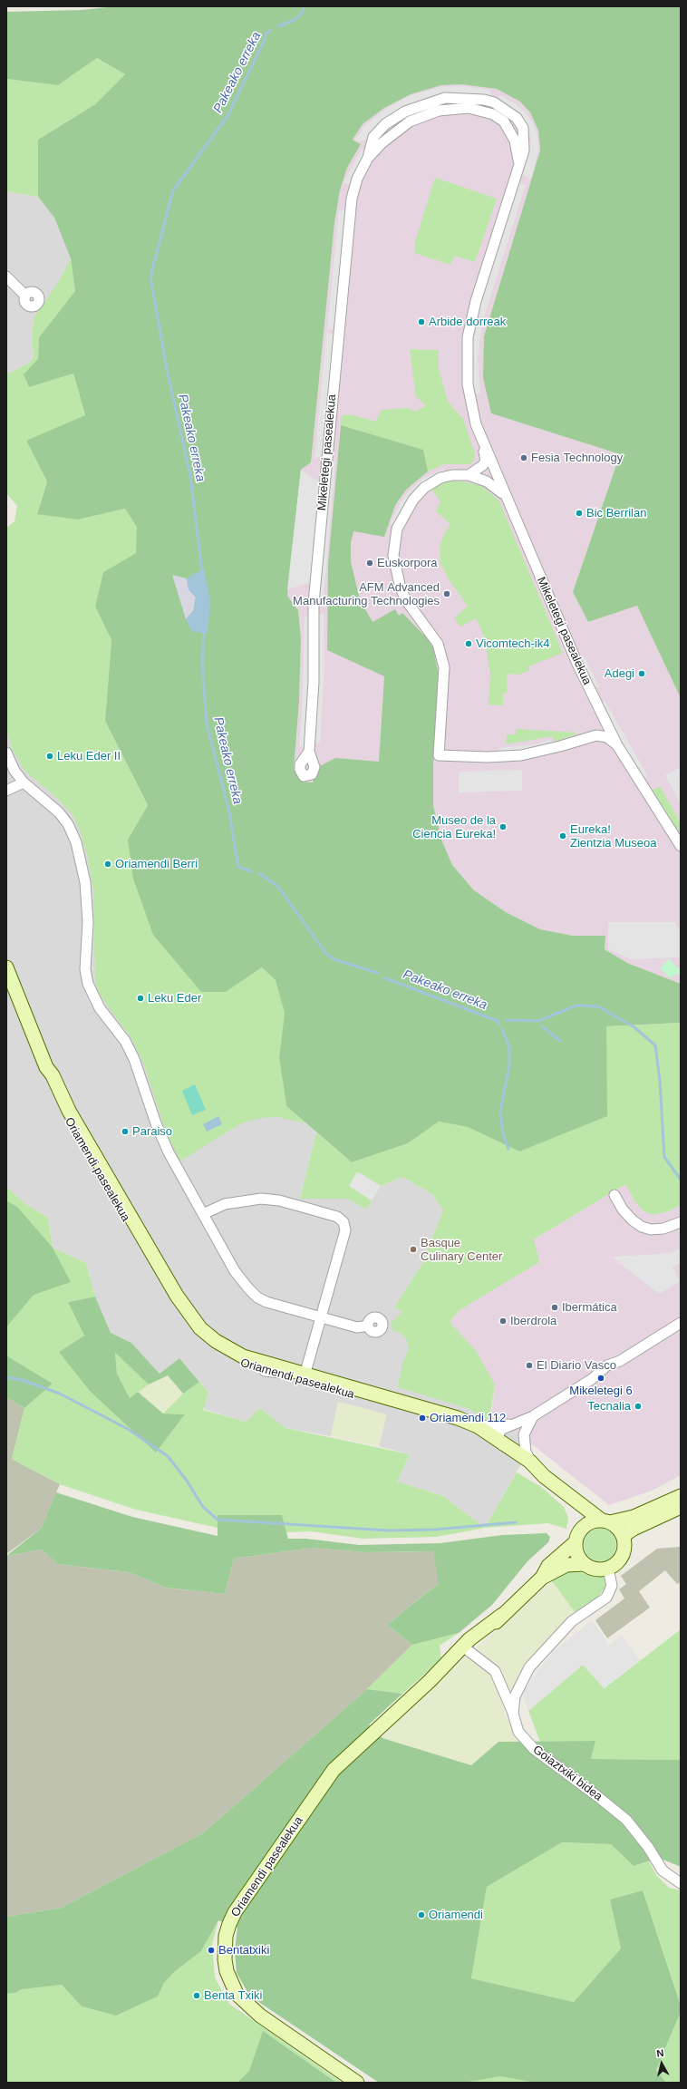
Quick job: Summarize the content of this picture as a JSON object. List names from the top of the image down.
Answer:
{
  "streets": {
    "street": ["Mikeletegi pasealekua", "Oriamendi pasealekua", "Goiaztxiki bidea"]
  },
  "crossings": [
    ["Oriamendi pasealekua", "Goiaztxiki bidea"]
  ],
  "water": ["Pakeako erreka"],
  "places": [
    "Arbide dorreak",
    "Fesia Technology",
    "Bic Berrilan",
    "Euskorpora",
    "AFM Advanced Manufacturing Technologies",
    "Vicomtech-ik4",
    "Adegi",
    "Leku Eder II",
    "Museo de la Ciencia Eureka!",
    "Eureka! Zientzia Museoa",
    "Oriamendi Berri",
    "Leku Eder",
    "Paraiso",
    "Basque Culinary Center",
    "Ibermática",
    "Iberdrola",
    "El Diario Vasco",
    "Mikeletegi 6",
    "Tecnalia",
    "Oriamendi 112",
    "Oriamendi",
    "Bentatxiki",
    "Benta Txiki"
  ],
  "north": "top"
}
